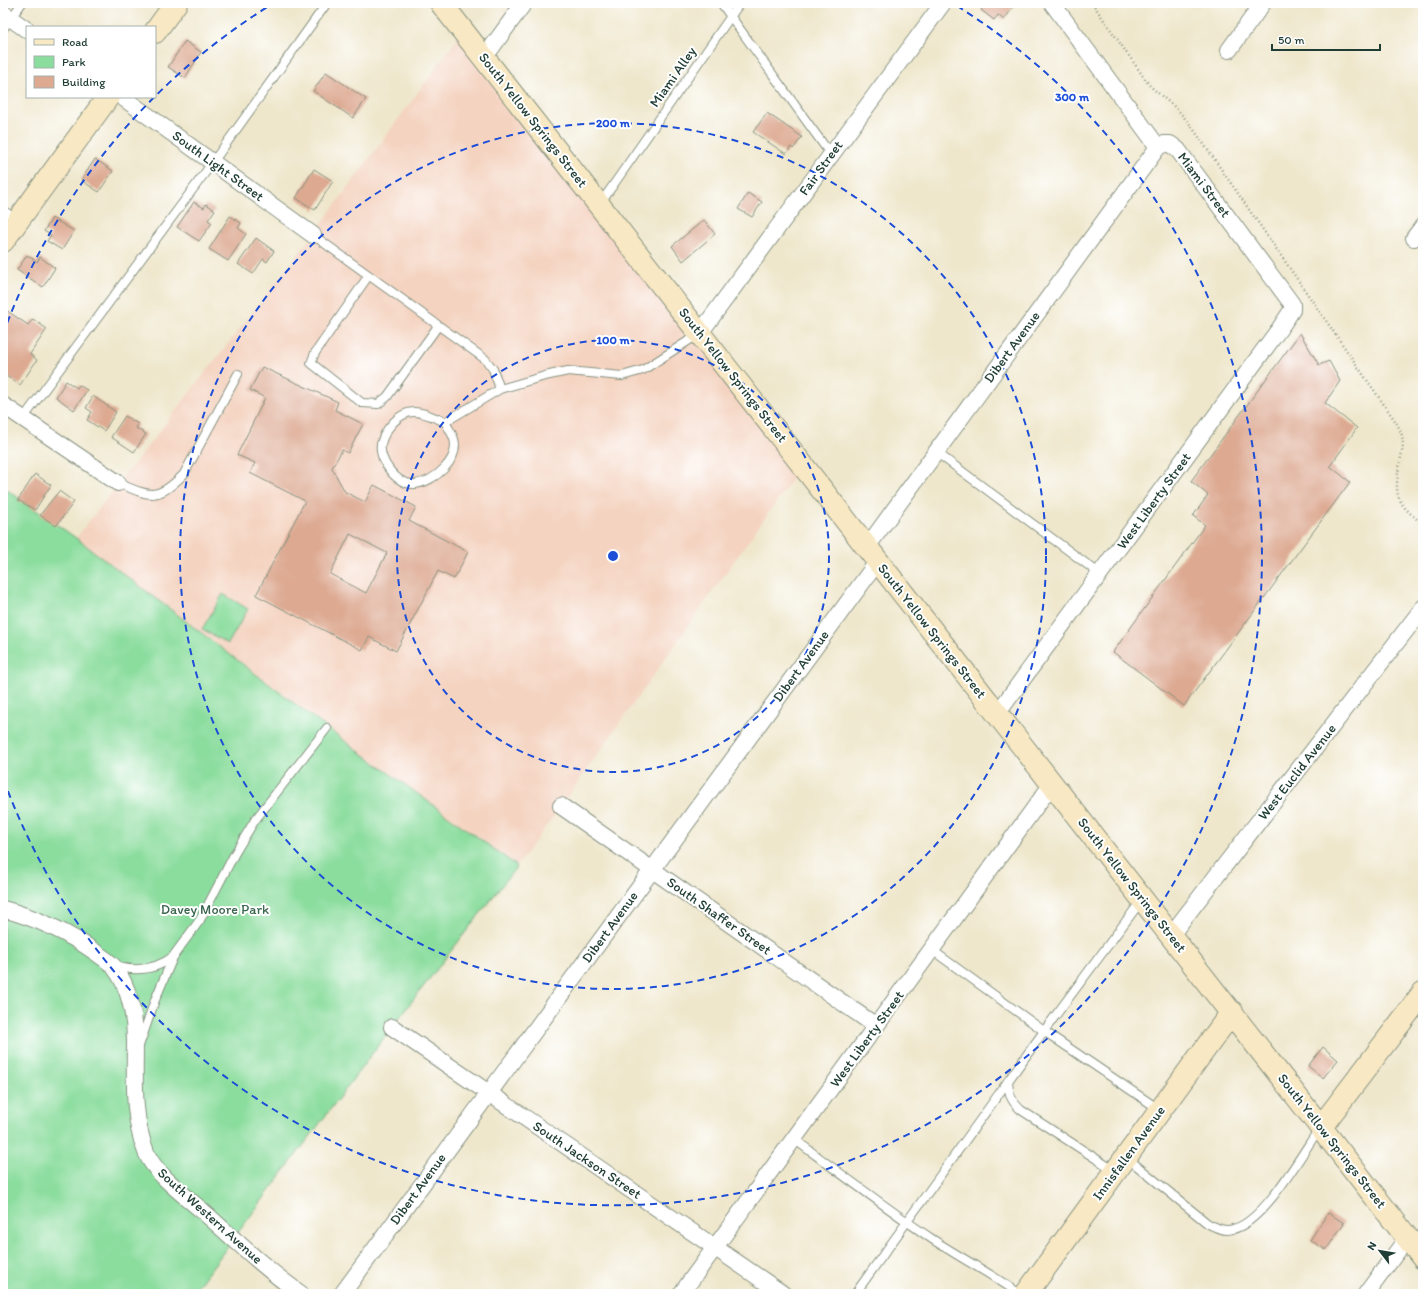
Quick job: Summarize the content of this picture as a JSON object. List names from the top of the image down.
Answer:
{
  "streets": {
    "main road": ["South Yellow Springs Street", "Innisfallen Avenue"],
    "street": [
      "South Light Street",
      "Fair Street",
      "Miami Street",
      "Dibert Avenue",
      "West Liberty Street",
      "West Euclid Avenue",
      "South Shaffer Street",
      "South Jackson Street",
      "South Western Avenue"
    ],
    "lane": ["Miami Alley"]
  },
  "crossings": [
    ["Miami Alley", "South Yellow Springs Street"],
    ["South Yellow Springs Street", "Fair Street"],
    ["South Yellow Springs Street", "Dibert Avenue"],
    ["South Yellow Springs Street", "West Liberty Street"],
    ["South Yellow Springs Street", "West Euclid Avenue"],
    ["South Yellow Springs Street", "Innisfallen Avenue"],
    ["Miami Street", "Dibert Avenue"],
    ["Miami Street", "West Liberty Street"],
    ["Dibert Avenue", "South Shaffer Street"],
    ["Dibert Avenue", "South Jackson Street"],
    ["West Liberty Street", "South Shaffer Street"],
    ["West Liberty Street", "South Jackson Street"]
  ],
  "parks": ["Davey Moore Park"],
  "legend": ["Road", "Park", "Building"],
  "scale_bar": "50 m",
  "north": "top left",
  "rings": ["300 m", "200 m", "100 m"]
}
